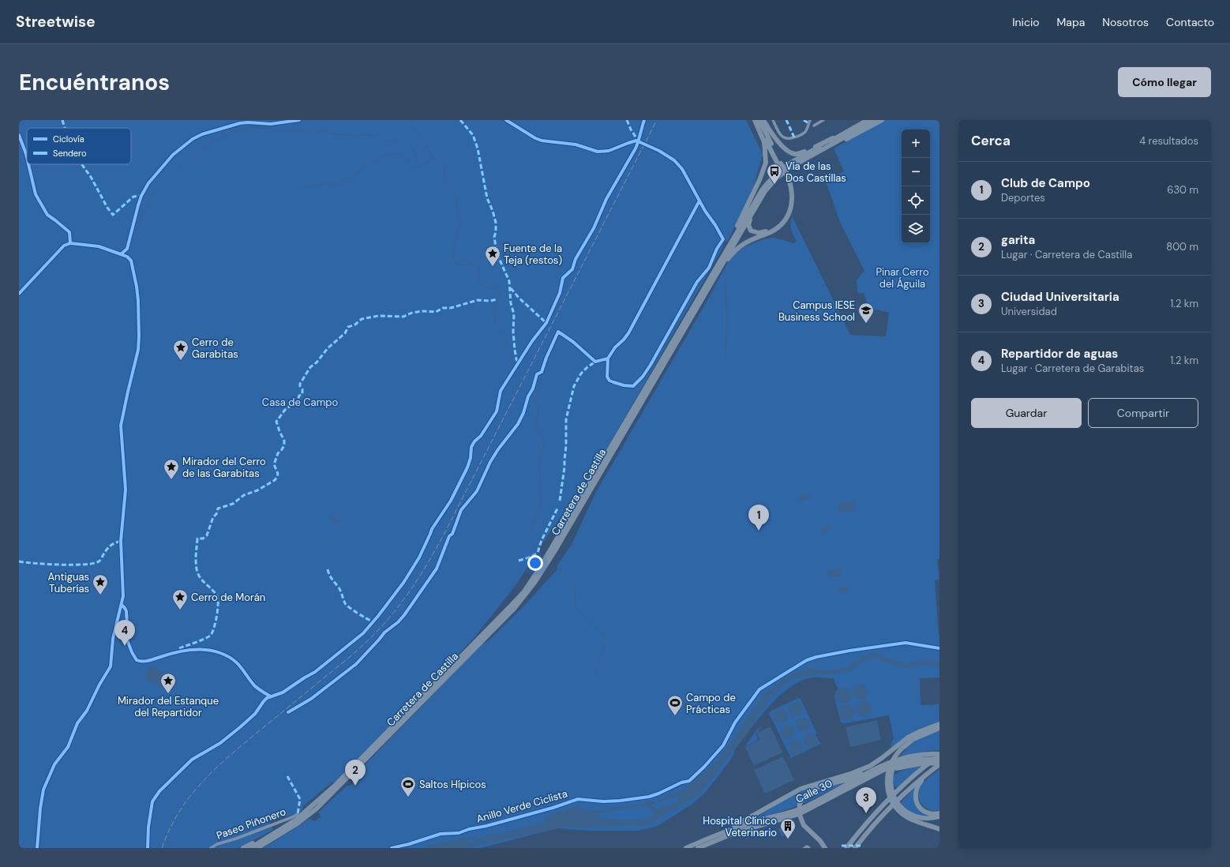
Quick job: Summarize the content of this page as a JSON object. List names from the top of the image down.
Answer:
{
  "streets": {
    "highway": ["Carretera de Castilla", "Calle 30"],
    "street": ["Paseo Piñonero"],
    "cycle path": ["Anillo Verde Ciclista"]
  },
  "parks": ["Pinar Cerro del Águila", "Casa de Campo"],
  "places": {
    "bus stop": ["Vía de las Dos Castillas"],
    "place": [
      "Fuente de la Teja (restos)",
      "Cerro de Garabitas",
      "Mirador del Cerro de las Garabitas",
      "Antiguas Tuberías",
      "Cerro de Morán",
      "Mirador del Estanque del Repartidor"
    ],
    "school or university": ["Campus IESE Business School"],
    "sports": ["Campo de Prácticas", "Saltos Hípicos"],
    "building": ["Hospital Clínico Veterinario"]
  },
  "legend": ["Ciclovía", "Sendero"],
  "page": {
    "header": "Streetwise",
    "nav": [
      "Inicio",
      "Mapa",
      "Nosotros",
      "Contacto"
    ],
    "buttons": [
      "Cómo llegar",
      ["Guardar", "Compartir"]
    ],
    "title": "Encuéntranos",
    "heading": ["Cerca", "4 resultados"],
    "map_buttons": ["+", "−"],
    "list": [
      {
        "mark": "1",
        "name": "Club de Campo",
        "note": "Deportes",
        "value": "630 m"
      },
      {
        "mark": "2",
        "name": "garita",
        "note": "Lugar · Carretera de Castilla",
        "value": "800 m"
      },
      {
        "mark": "3",
        "name": "Ciudad Universitaria",
        "note": "Universidad",
        "value": "1.2 km"
      },
      {
        "mark": "4",
        "name": "Repartidor de aguas",
        "note": "Lugar · Carretera de Garabitas",
        "value": "1.2 km"
      }
    ],
    "pins": [
      "1",
      "4",
      "2",
      "3"
    ]
  }
}
